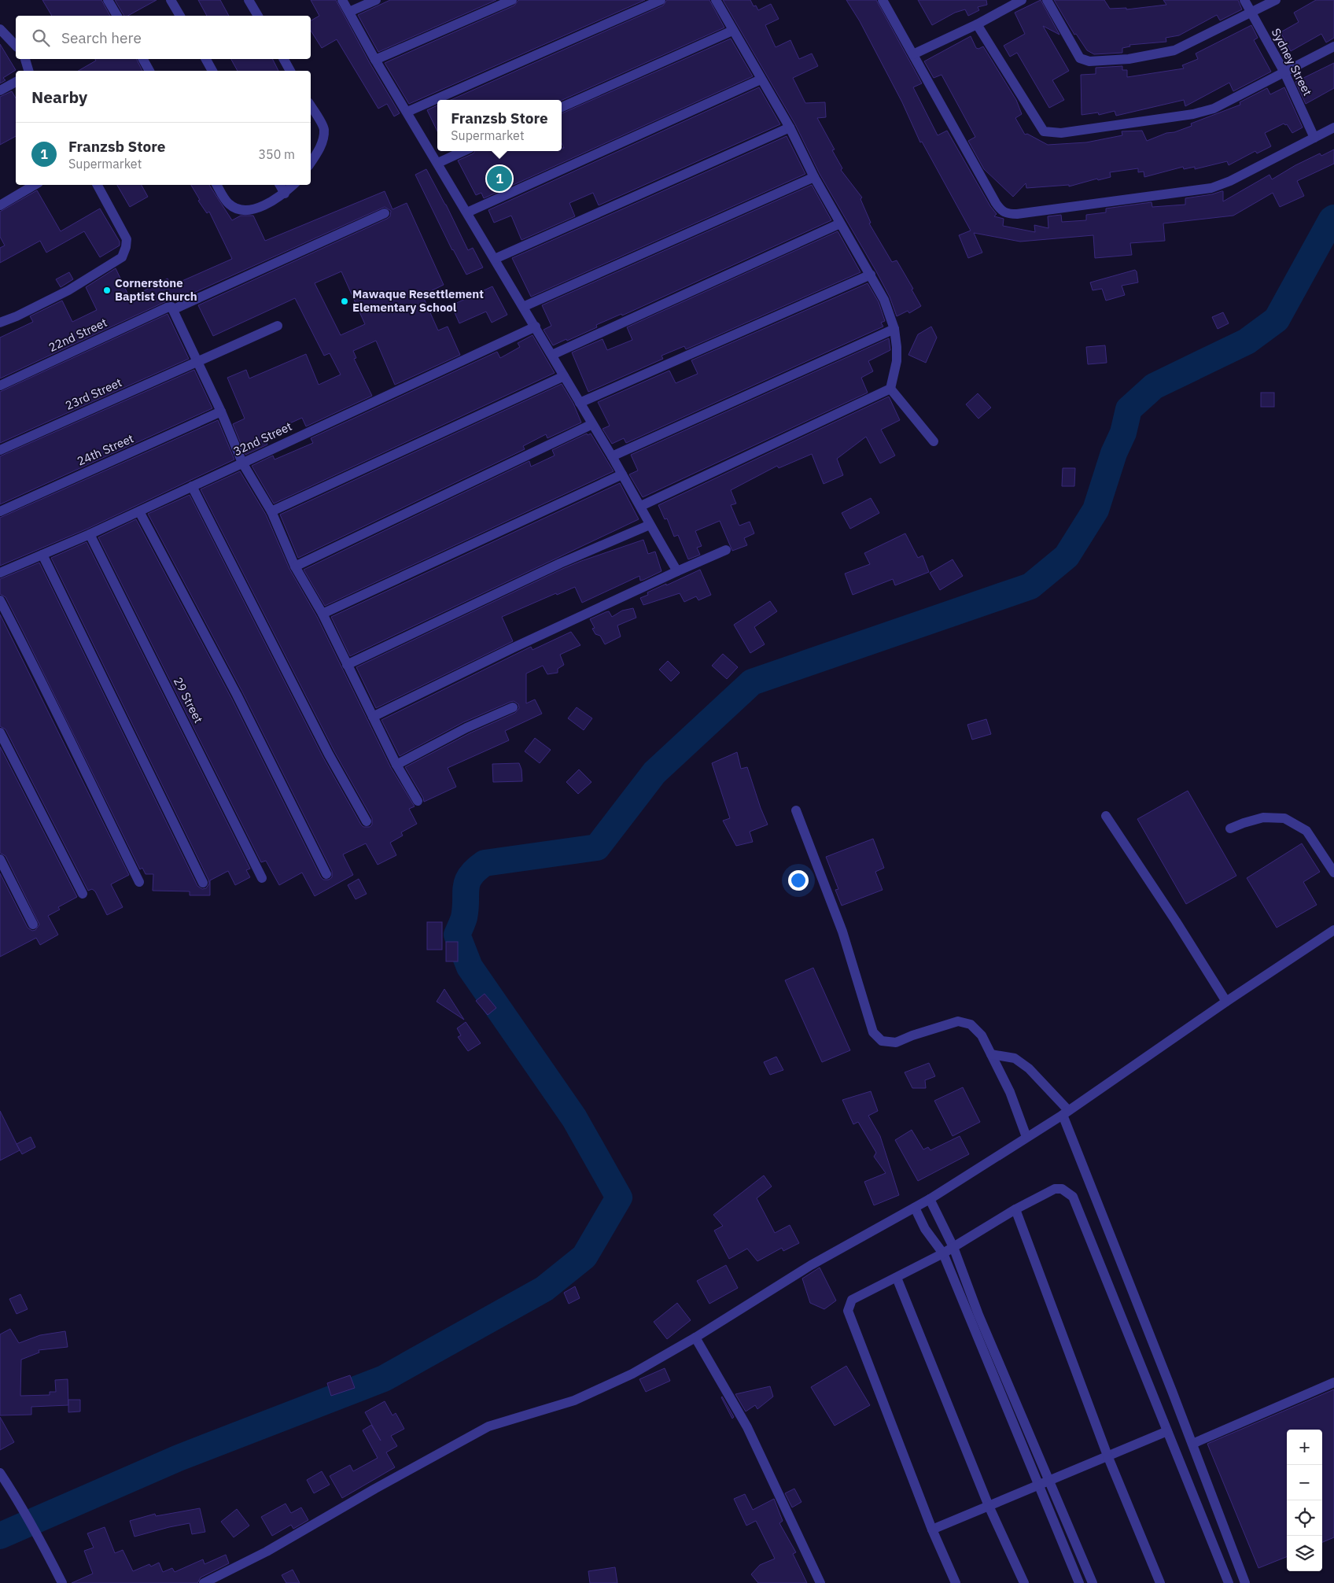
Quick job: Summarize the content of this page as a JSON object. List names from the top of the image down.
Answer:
{
  "streets": {
    "street": [
      "Sydney Street",
      "22nd Street",
      "23rd Street",
      "32nd Street",
      "24th Street",
      "29 Street"
    ]
  },
  "crossings": [
    ["32nd Street", "29 Street"]
  ],
  "places": ["Cornerstone Baptist Church", "Mawaque Resettlement Elementary School"],
  "page": {
    "search": "Search here",
    "heading": "Nearby",
    "popup": ["Franzsb Store", "Supermarket"],
    "list": [
      {
        "mark": "1",
        "name": "Franzsb Store",
        "note": "Supermarket",
        "value": "350 m"
      }
    ],
    "pins": "1",
    "map_buttons": ["+", "−"]
  }
}
